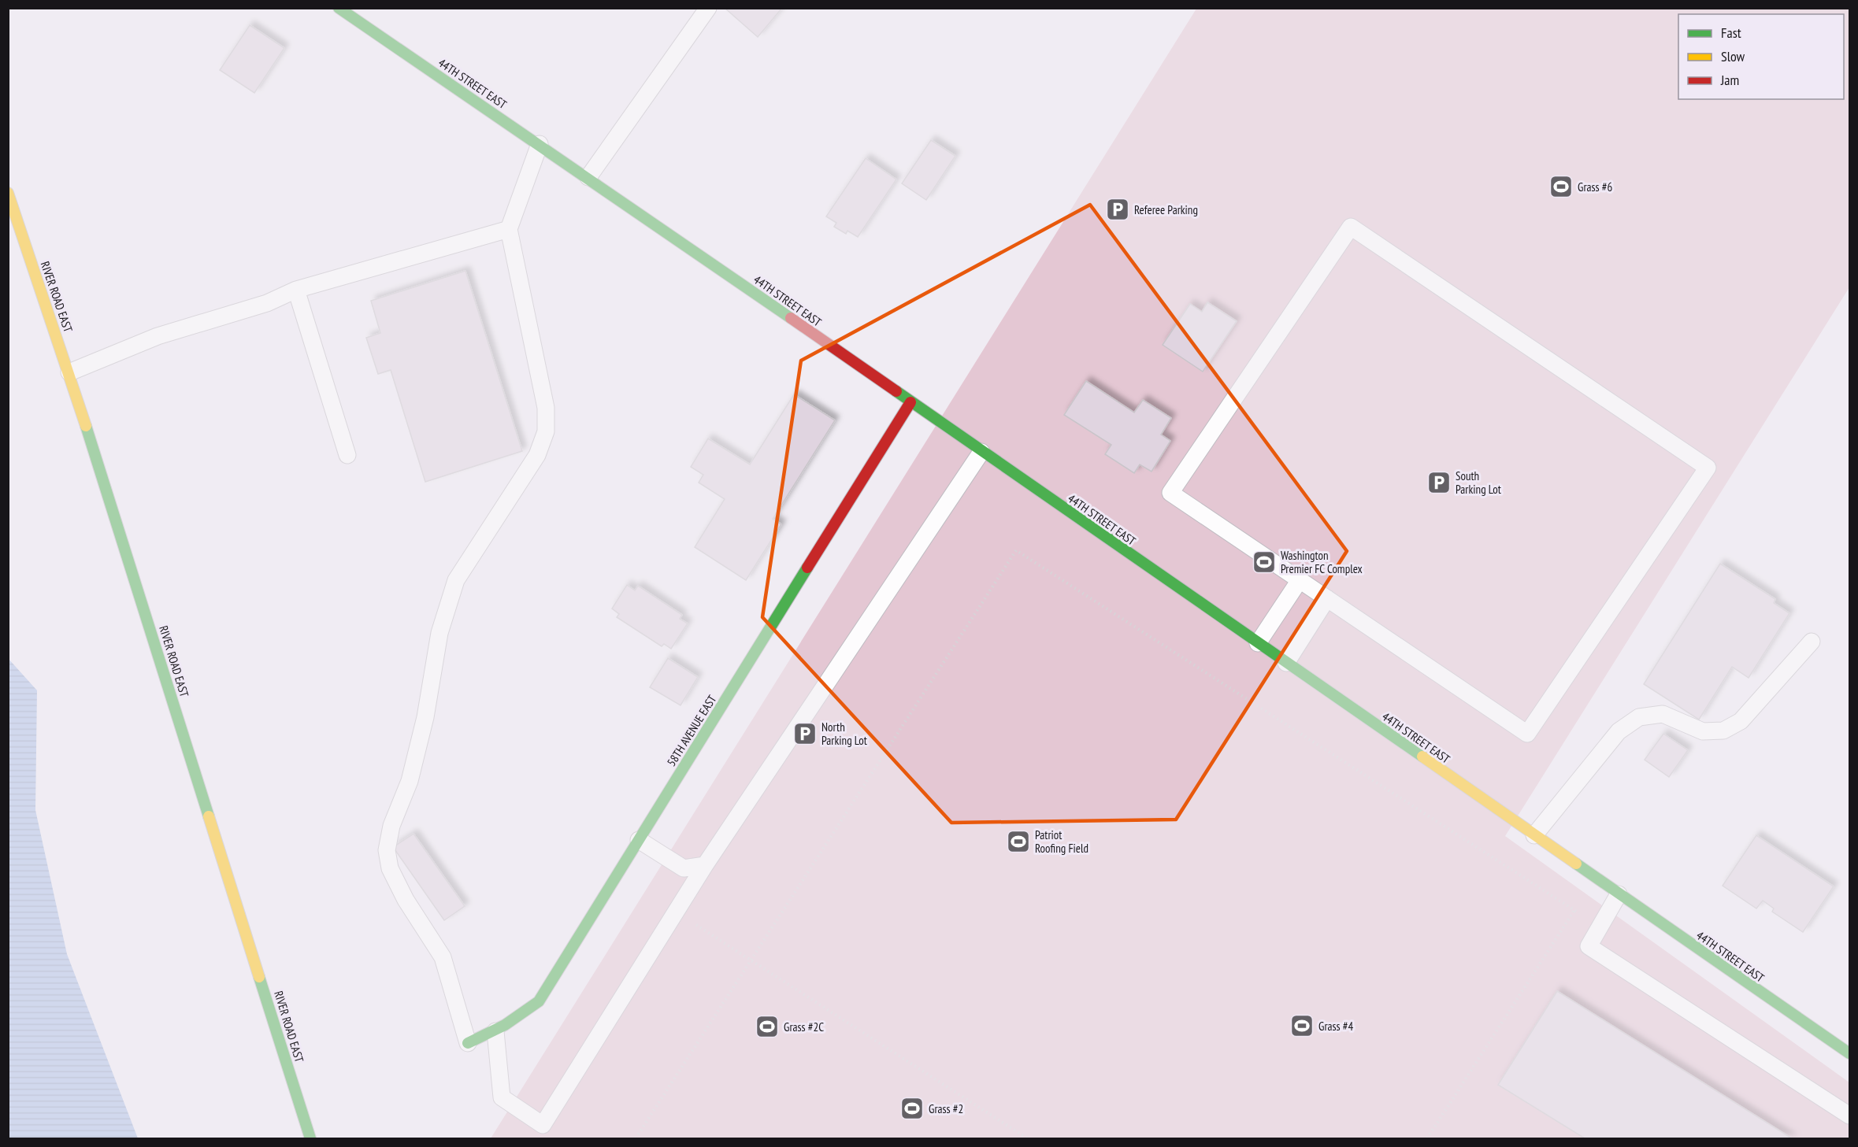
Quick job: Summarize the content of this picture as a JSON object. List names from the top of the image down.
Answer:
{
  "streets": {
    "street": ["44TH STREET EAST", "RIVER ROAD EAST", "58TH AVENUE EAST"]
  },
  "crossings": [
    ["44TH STREET EAST", "58TH AVENUE EAST"]
  ],
  "places": {
    "sports": [
      "Grass #6",
      "Washington Premier FC Complex",
      "Patriot Roofing Field",
      "Grass #4",
      "Grass #2C",
      "Grass #2"
    ],
    "parking": ["Referee Parking", "South Parking Lot", "North Parking Lot"]
  },
  "legend": ["Fast", "Slow", "Jam"]
}
